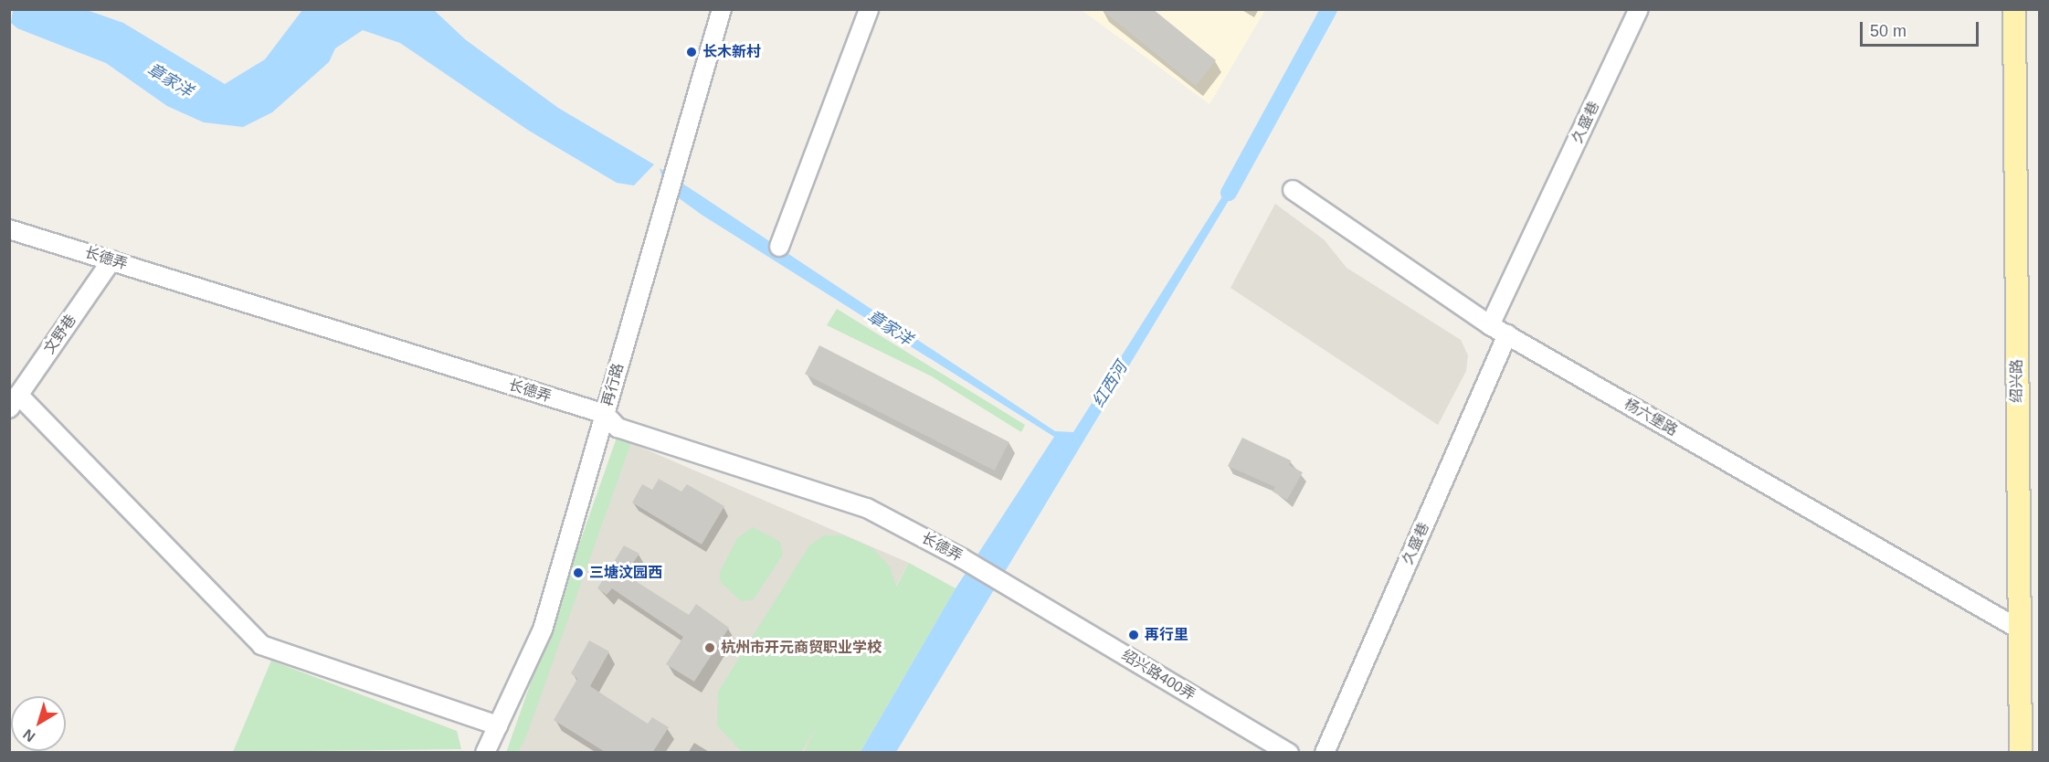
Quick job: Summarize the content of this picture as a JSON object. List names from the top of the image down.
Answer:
{
  "streets": {
    "main road": ["绍兴路"],
    "street": [
      "久盛巷",
      "长德弄",
      "文野巷",
      "再行路",
      "杨六堡路",
      "绍兴路400弄"
    ]
  },
  "crossings": [
    ["久盛巷", "杨六堡路"],
    ["长德弄", "文野巷"],
    ["长德弄", "再行路"],
    ["长德弄", "绍兴路400弄"],
    ["绍兴路", "杨六堡路"]
  ],
  "water": ["章家洋", "红西河"],
  "places": [
    "长木新村",
    "三塘汶园西",
    "再行里",
    "杭州市开元商贸职业学校"
  ],
  "scale_bar": "50 m",
  "north": "bottom left"
}
